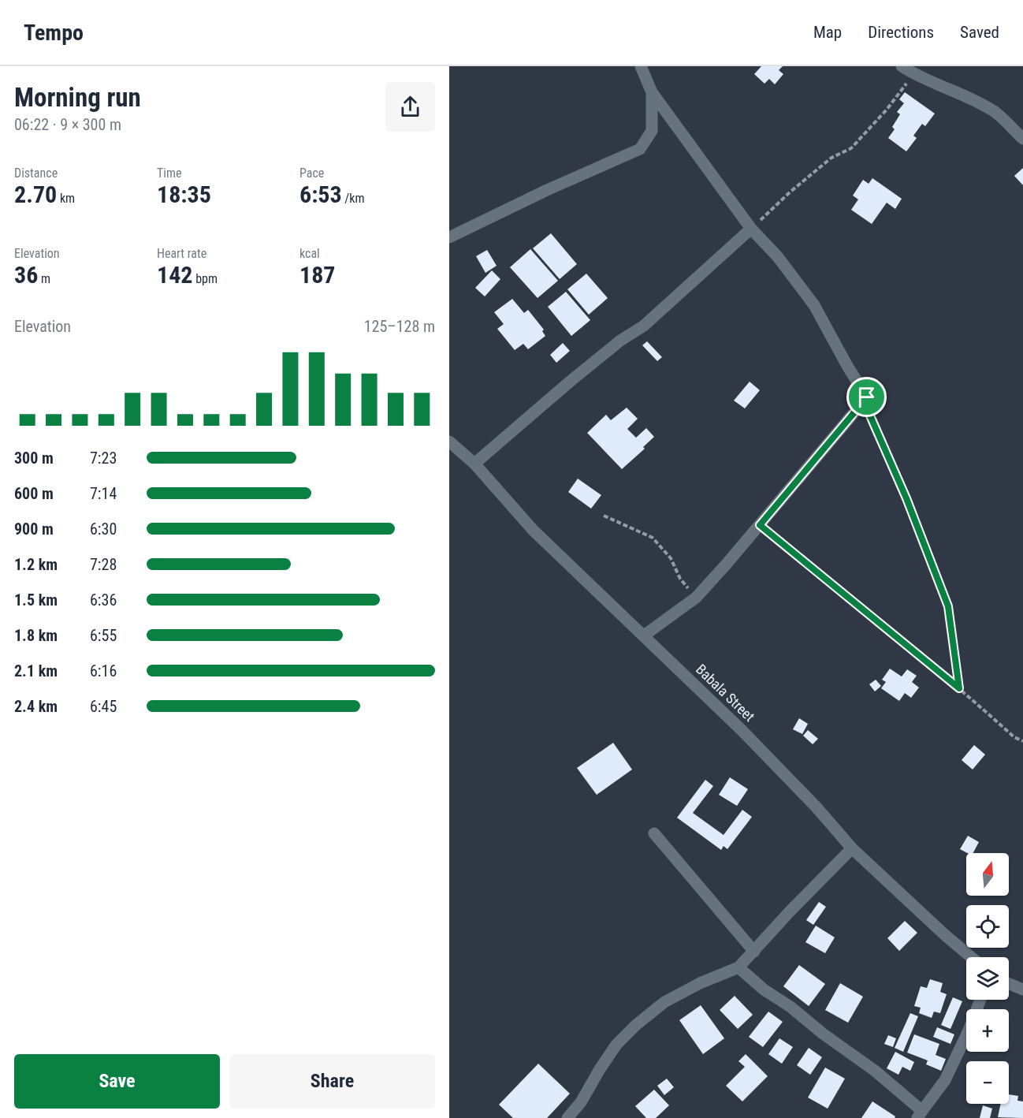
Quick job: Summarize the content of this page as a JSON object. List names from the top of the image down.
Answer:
{
  "streets": {
    "street": ["Babala Street"]
  },
  "north": "top",
  "page": {
    "header": "Tempo",
    "nav": ["Map", "Directions", "Saved"],
    "heading": ["Morning run", "06:22 · 9 × 300 m"],
    "stats": [
      ["Distance", "2.70 km"],
      ["Time", "18:35"],
      ["Pace", "6:53 /km"],
      ["Elevation", "36 m"],
      ["Heart rate", "142 bpm"],
      ["kcal", "187"]
    ],
    "chart": ["Elevation", "125–128 m"],
    "list": [
      {
        "name": "300 m",
        "note": "7:23"
      },
      {
        "name": "600 m",
        "note": "7:14"
      },
      {
        "name": "900 m",
        "note": "6:30"
      },
      {
        "name": "1.2 km",
        "note": "7:28"
      },
      {
        "name": "1.5 km",
        "note": "6:36"
      },
      {
        "name": "1.8 km",
        "note": "6:55"
      },
      {
        "name": "2.1 km",
        "note": "6:16"
      },
      {
        "name": "2.4 km",
        "note": "6:45"
      }
    ],
    "map_buttons": ["+", "−"],
    "buttons": ["Save", "Share"]
  }
}
